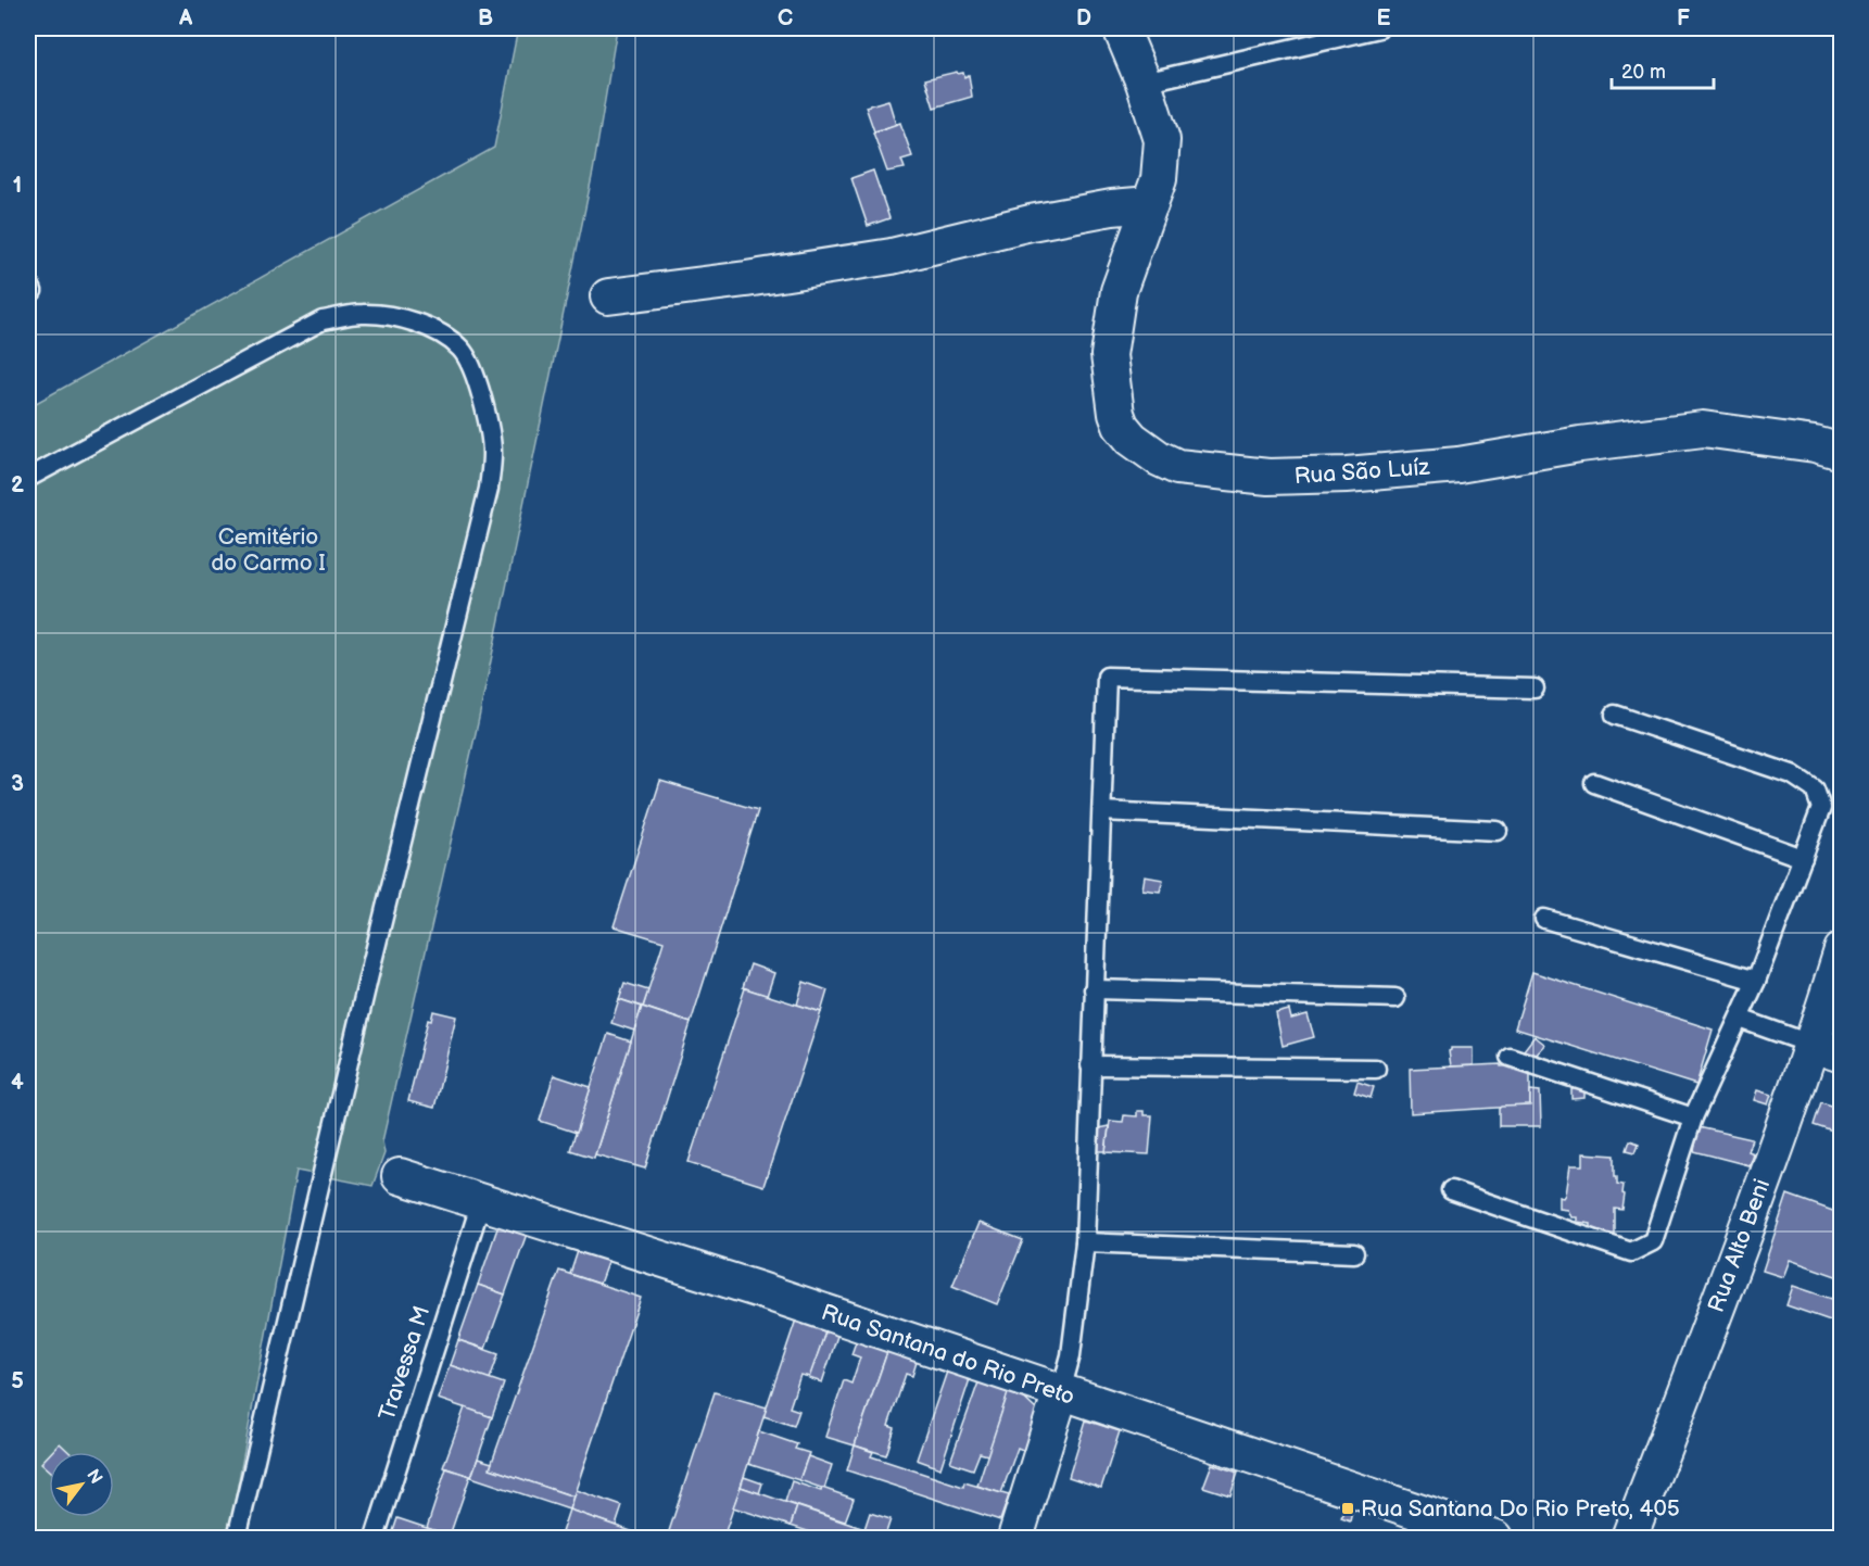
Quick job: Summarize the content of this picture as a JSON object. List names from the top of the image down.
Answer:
{
  "streets": {
    "street": ["Rua São Luíz", "Rua Alto Beni", "Rua Santana do Rio Preto"],
    "lane": ["Travessa M"]
  },
  "crossings": [
    ["Rua Santana do Rio Preto", "Travessa M"]
  ],
  "parks": ["Cemitério do Carmo I"],
  "places": {
    "transit": ["Rua Santana Do Rio Preto, 405"]
  },
  "scale_bar": "20 m",
  "north": "top right",
  "grid": {
    "columns": [
      "A",
      "B",
      "C",
      "D",
      "E",
      "F"
    ],
    "rows": [
      "1",
      "2",
      "3",
      "4",
      "5"
    ]
  }
}
